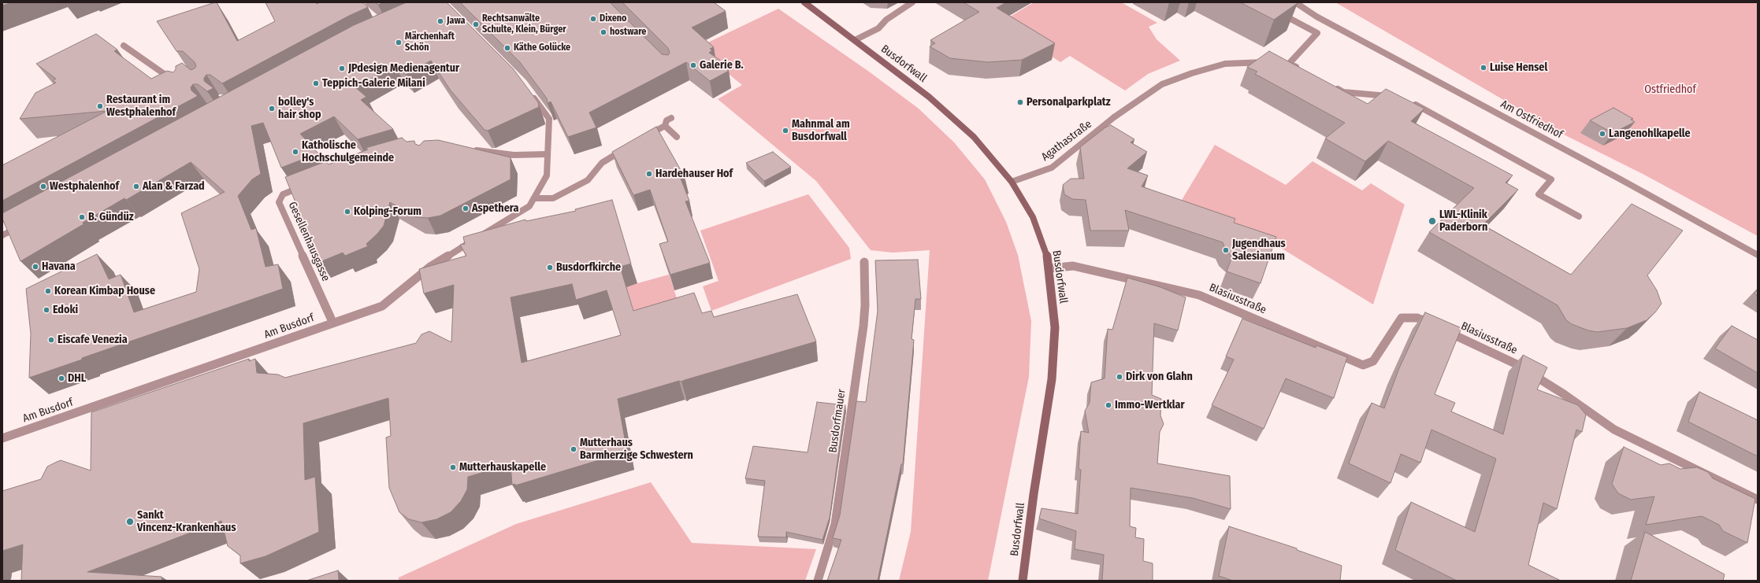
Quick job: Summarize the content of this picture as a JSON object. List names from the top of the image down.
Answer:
{
  "streets": {
    "main road": ["Busdorfwall"],
    "street": [
      "Am Ostfriedhof",
      "Agathastraße",
      "Gesellenhausgasse",
      "Blasiusstraße",
      "Am Busdorf",
      "Busdorfmauer"
    ]
  },
  "crossings": [
    ["Busdorfwall", "Agathastraße"],
    ["Busdorfwall", "Blasiusstraße"],
    ["Gesellenhausgasse", "Am Busdorf"]
  ],
  "parks": ["Ostfriedhof"],
  "places": [
    "Dixeno",
    "Jawa",
    "Rechtsanwälte Schulte, Klein, Bürger",
    "hostware",
    "Märchenhaft Schön",
    "Käthe Golücke",
    "Galerie B.",
    "Luise Hensel",
    "JPdesign Medienagentur",
    "Teppich-Galerie Milani",
    "Personalparkplatz",
    "Restaurant im Westphalenhof",
    "bolley's hair shop",
    "Mahnmal am Busdorfwall",
    "Langenohlkapelle",
    "Katholische Hochschulgemeinde",
    "Hardehauser Hof",
    "Westphalenhof",
    "Alan & Farzad",
    "Aspethera",
    "Kolping-Forum",
    "B. Gündüz",
    "LWL-Klinik Paderborn",
    "Jugendhaus Salesianum",
    "Havana",
    "Busdorfkirche",
    "Korean Kimbap House",
    "Edoki",
    "Eiscafe Venezia",
    "Dirk von Glahn",
    "DHL",
    "Immo-Wertklar",
    "Mutterhaus Barmherzige Schwestern",
    "Mutterhauskapelle",
    "Sankt Vincenz-Krankenhaus"
  ]
}
